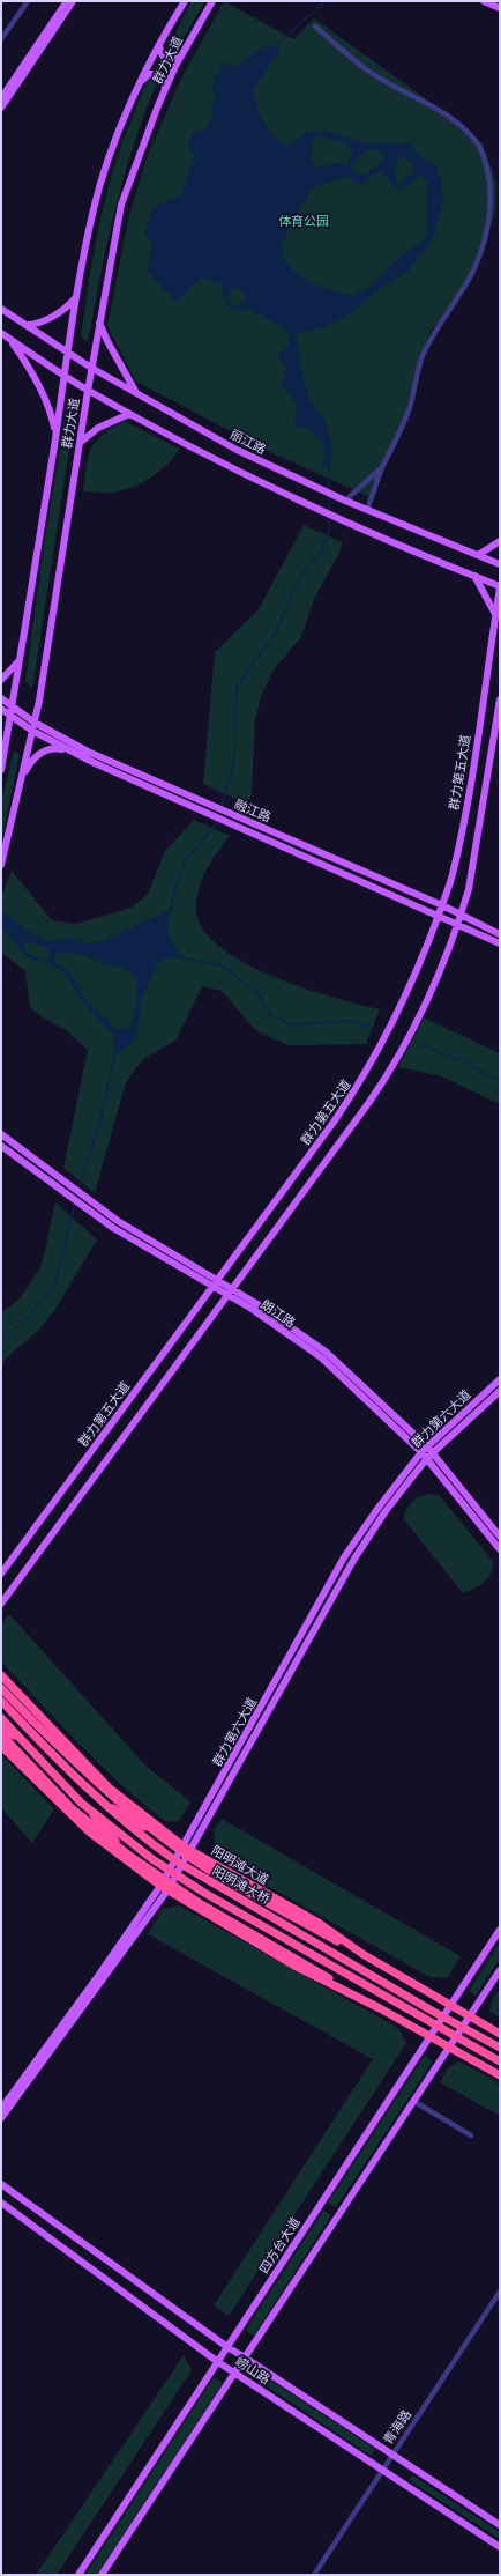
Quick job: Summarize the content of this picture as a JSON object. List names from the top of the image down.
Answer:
{
  "streets": {
    "highway": ["阳明滩大道", "阳明滩大桥"],
    "main road": [
      "群力大道",
      "丽江路",
      "群力第五大道",
      "融江路",
      "朗江路",
      "群力第六大道",
      "四方台大道",
      "崂山路"
    ],
    "street": ["青海路"]
  },
  "crossings": [
    ["群力大道", "丽江路"],
    ["群力大道", "融江路"],
    ["群力第五大道", "融江路"],
    ["群力第五大道", "朗江路"],
    ["朗江路", "群力第六大道"],
    ["群力第六大道", "阳明滩大道"],
    ["阳明滩大道", "四方台大道"],
    ["四方台大道", "崂山路"],
    ["崂山路", "青海路"]
  ],
  "parks": ["体育公园"]
}
